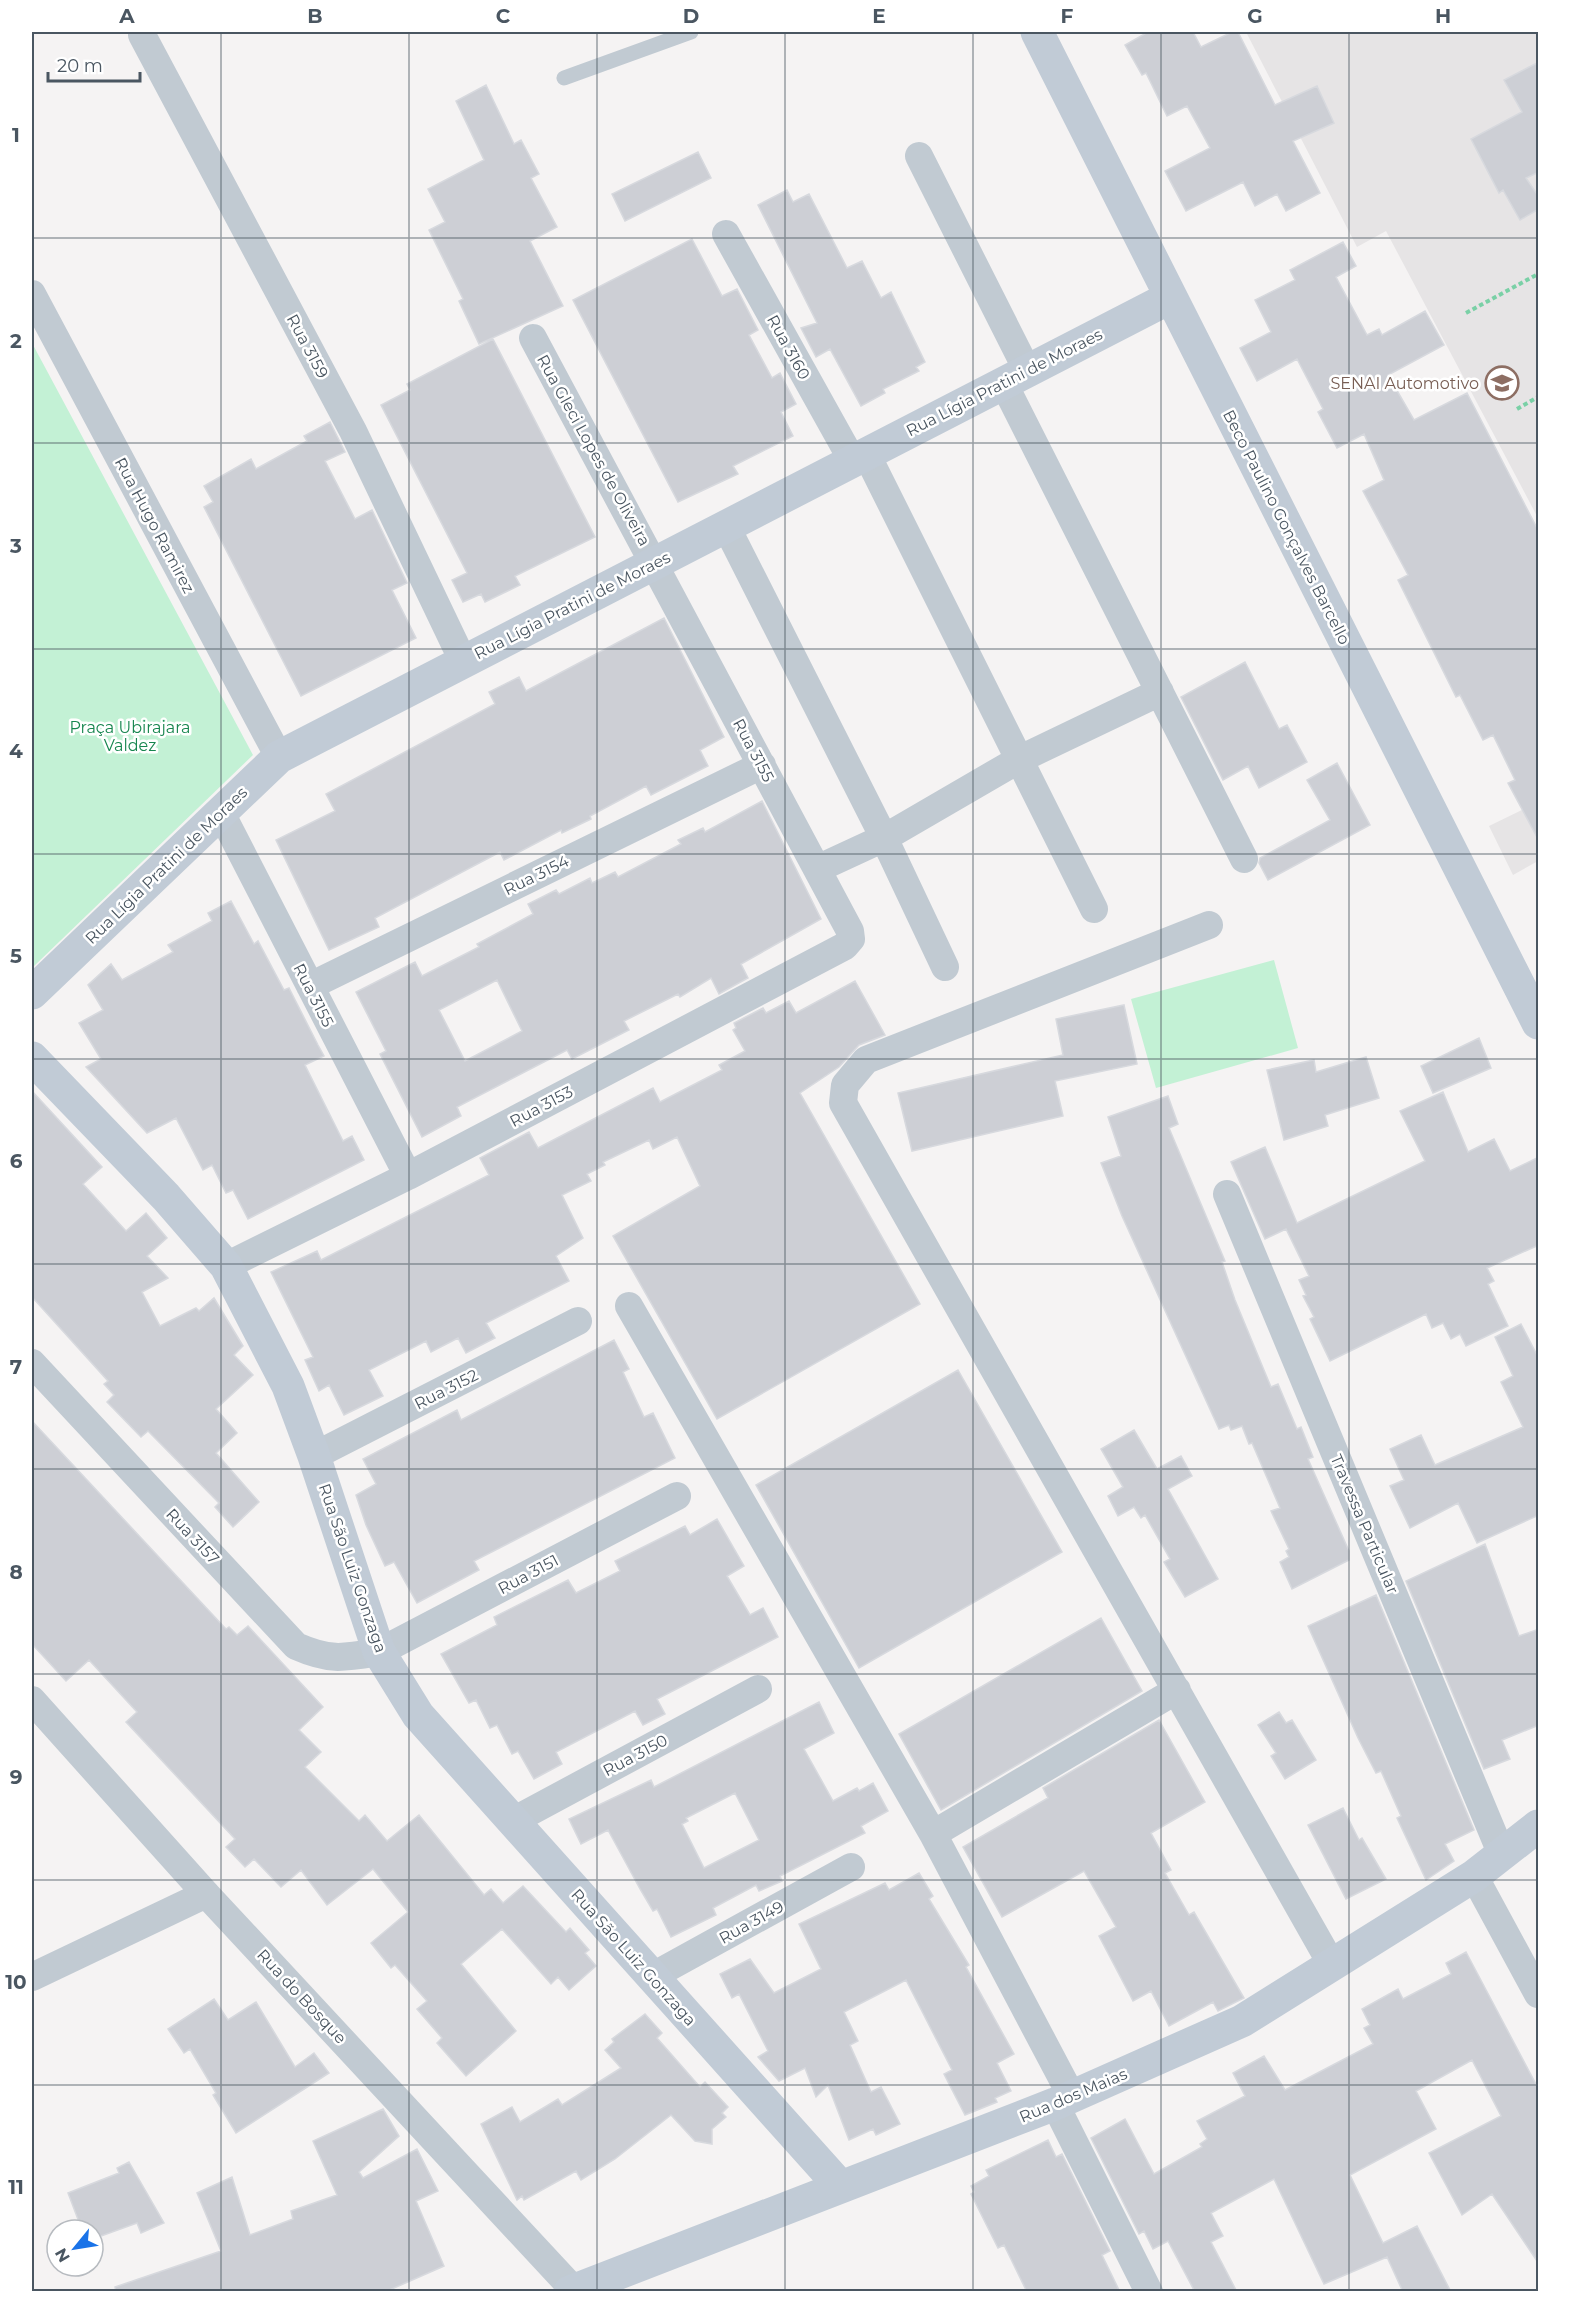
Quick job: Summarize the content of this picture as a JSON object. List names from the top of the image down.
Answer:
{
  "streets": {
    "street": [
      "Rua 3159",
      "Rua 3160",
      "Rua Lígia Pratini de Moraes",
      "Rua Gleci Lopes de Oliveira",
      "Rua Hugo Ramirez",
      "Beco Paulino Gonçalves Barcello",
      "Rua 3155",
      "Rua 3154",
      "Rua 3153",
      "Rua 3152",
      "Travessa Particular",
      "Rua 3157",
      "Rua São Luiz Gonzaga",
      "Rua 3151",
      "Rua 3150",
      "Rua 3149",
      "Rua do Bosque",
      "Rua dos Maias"
    ]
  },
  "crossings": [
    ["Rua 3159", "Rua Lígia Pratini de Moraes"],
    ["Rua 3160", "Rua Lígia Pratini de Moraes"],
    ["Rua Lígia Pratini de Moraes", "Rua Gleci Lopes de Oliveira"],
    ["Rua Lígia Pratini de Moraes", "Rua Hugo Ramirez"],
    ["Rua Lígia Pratini de Moraes", "Beco Paulino Gonçalves Barcello"],
    ["Rua Lígia Pratini de Moraes", "Rua 3155"],
    ["Rua Gleci Lopes de Oliveira", "Rua 3155"],
    ["Rua 3155", "Rua 3154"],
    ["Rua 3155", "Rua 3153"],
    ["Rua 3153", "Rua São Luiz Gonzaga"],
    ["Rua 3152", "Rua São Luiz Gonzaga"],
    ["Travessa Particular", "Rua dos Maias"],
    ["Rua 3157", "Rua São Luiz Gonzaga"],
    ["Rua 3157", "Rua 3151"],
    ["Rua São Luiz Gonzaga", "Rua 3151"],
    ["Rua São Luiz Gonzaga", "Rua 3150"],
    ["Rua São Luiz Gonzaga", "Rua 3149"],
    ["Rua São Luiz Gonzaga", "Rua dos Maias"],
    ["Rua do Bosque", "Rua dos Maias"]
  ],
  "parks": ["Praça Ubirajara Valdez"],
  "places": {
    "school or university": ["SENAI Automotivo"]
  },
  "scale_bar": "20 m",
  "north": "bottom left",
  "grid": {
    "columns": [
      "A",
      "B",
      "C",
      "D",
      "E",
      "F",
      "G",
      "H"
    ],
    "rows": [
      "1",
      "2",
      "3",
      "4",
      "5",
      "6",
      "7",
      "8",
      "9",
      "10",
      "11"
    ]
  }
}
